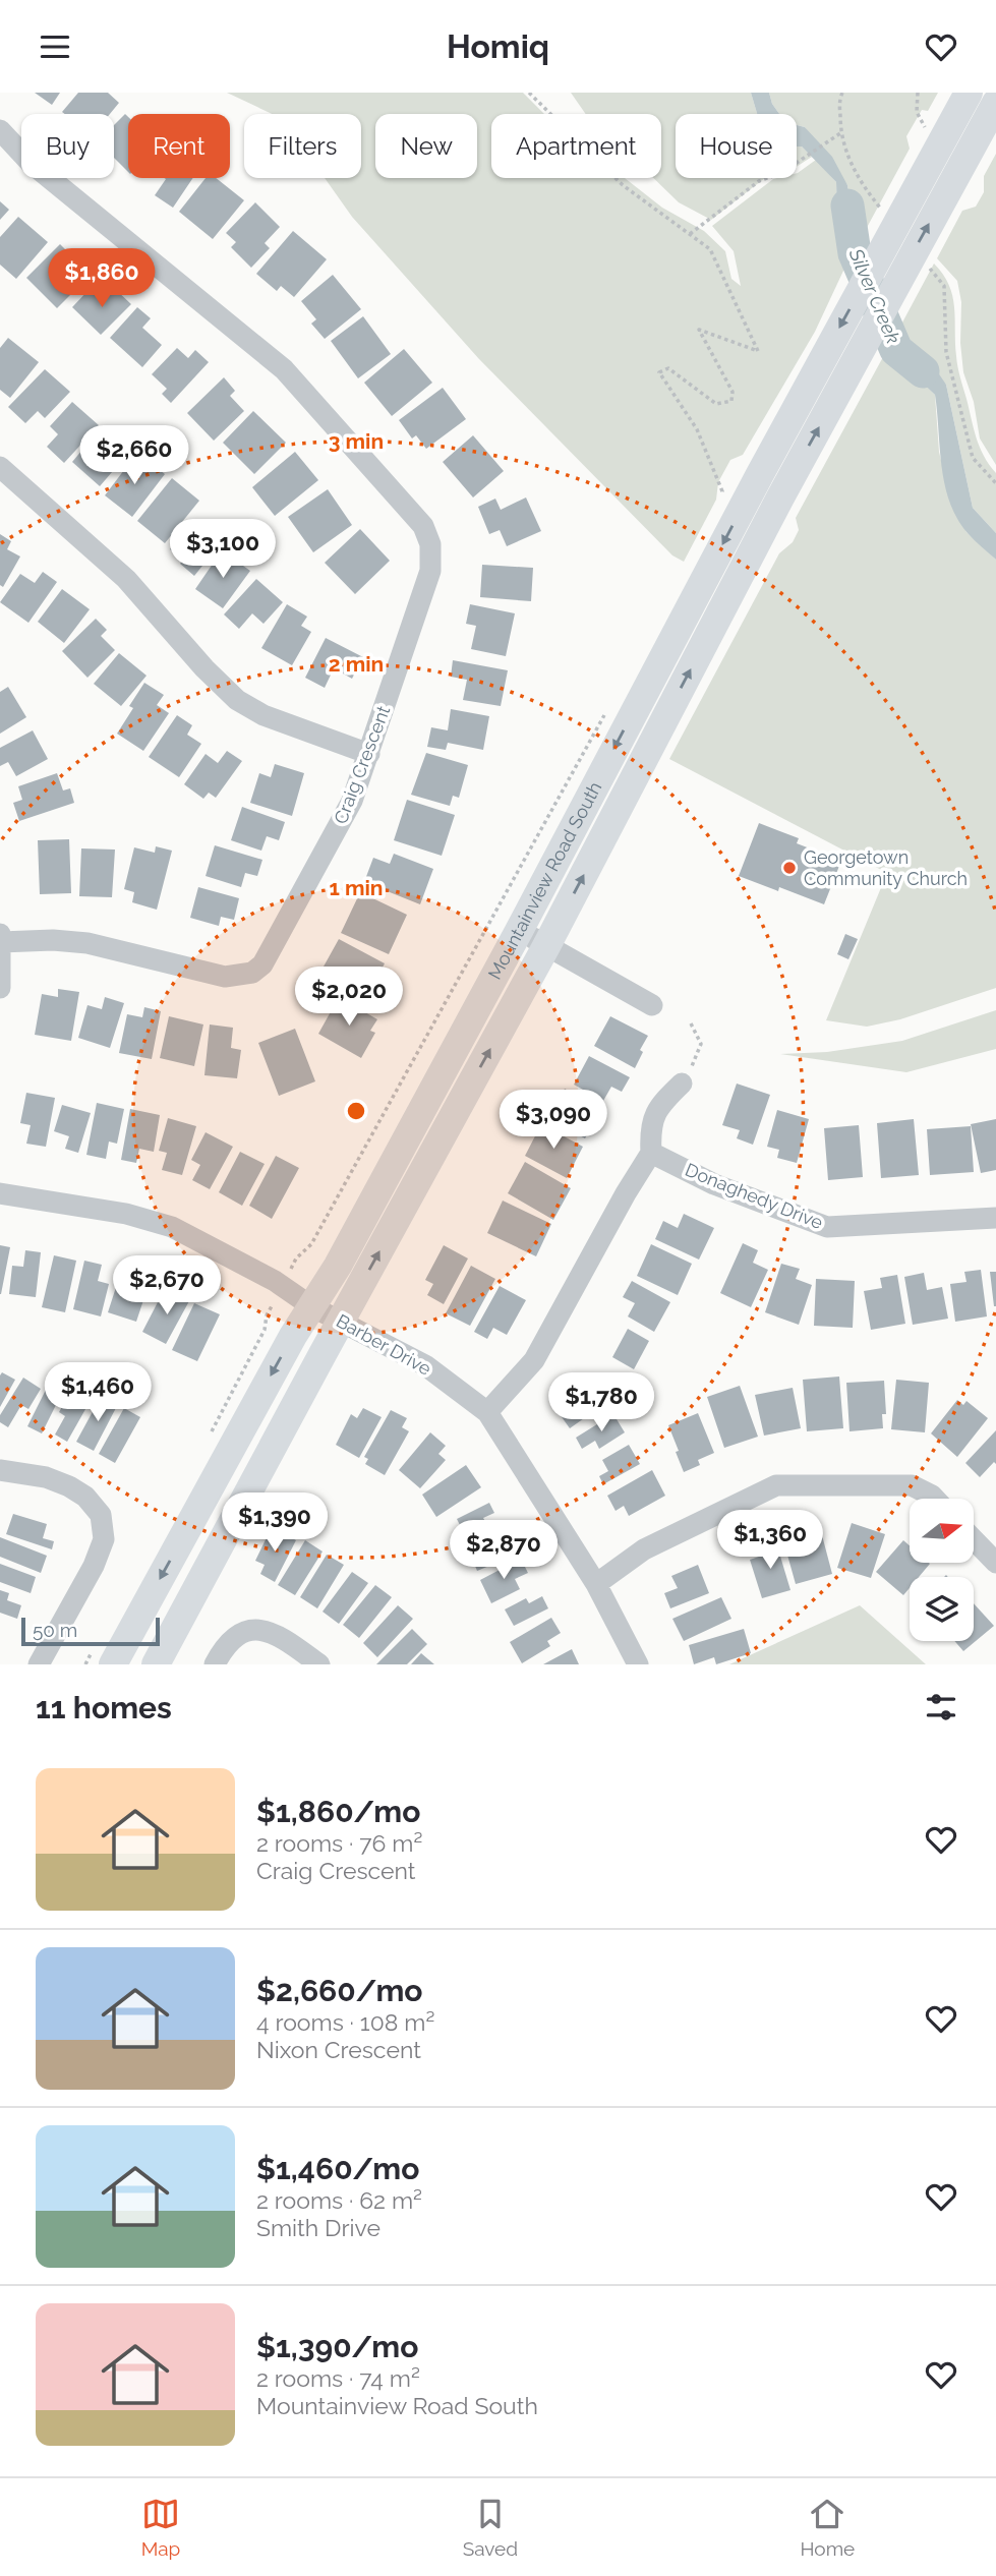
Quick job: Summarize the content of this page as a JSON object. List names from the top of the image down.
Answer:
{
  "streets": {
    "main road": ["Mountainview Road South"],
    "street": ["Craig Crescent", "Donaghedy Drive", "Barber Drive"]
  },
  "crossings": [
    ["Mountainview Road South", "Barber Drive"]
  ],
  "water": ["Silver Creek"],
  "places": ["Georgetown Community Church"],
  "scale_bar": "50 m",
  "north": "right",
  "page": {
    "header": "Homiq",
    "chip": [
      "Buy",
      "Rent",
      "Filters",
      "New",
      "Apartment",
      "House"
    ],
    "price": [
      "$1,860",
      "$2,660",
      "$3,100",
      "$2,020",
      "$3,090",
      "$2,670",
      "$1,460",
      "$1,780",
      "$1,390",
      "$1,360",
      "$2,870"
    ],
    "scale": "50 m",
    "heading": "11 homes",
    "list": [
      {
        "name": "$1,860/mo",
        "note": "2 rooms · 76 m² · Craig Crescent"
      },
      {
        "name": "$2,660/mo",
        "note": "4 rooms · 108 m² · Nixon Crescent"
      },
      {
        "name": "$1,460/mo",
        "note": "2 rooms · 62 m² · Smith Drive"
      },
      {
        "name": "$1,390/mo",
        "note": "2 rooms · 74 m² · Mountainview Road South"
      }
    ],
    "tabs": ["Map", "Saved", "Home"]
  },
  "rings": ["3 min", "2 min", "1 min"]
}
